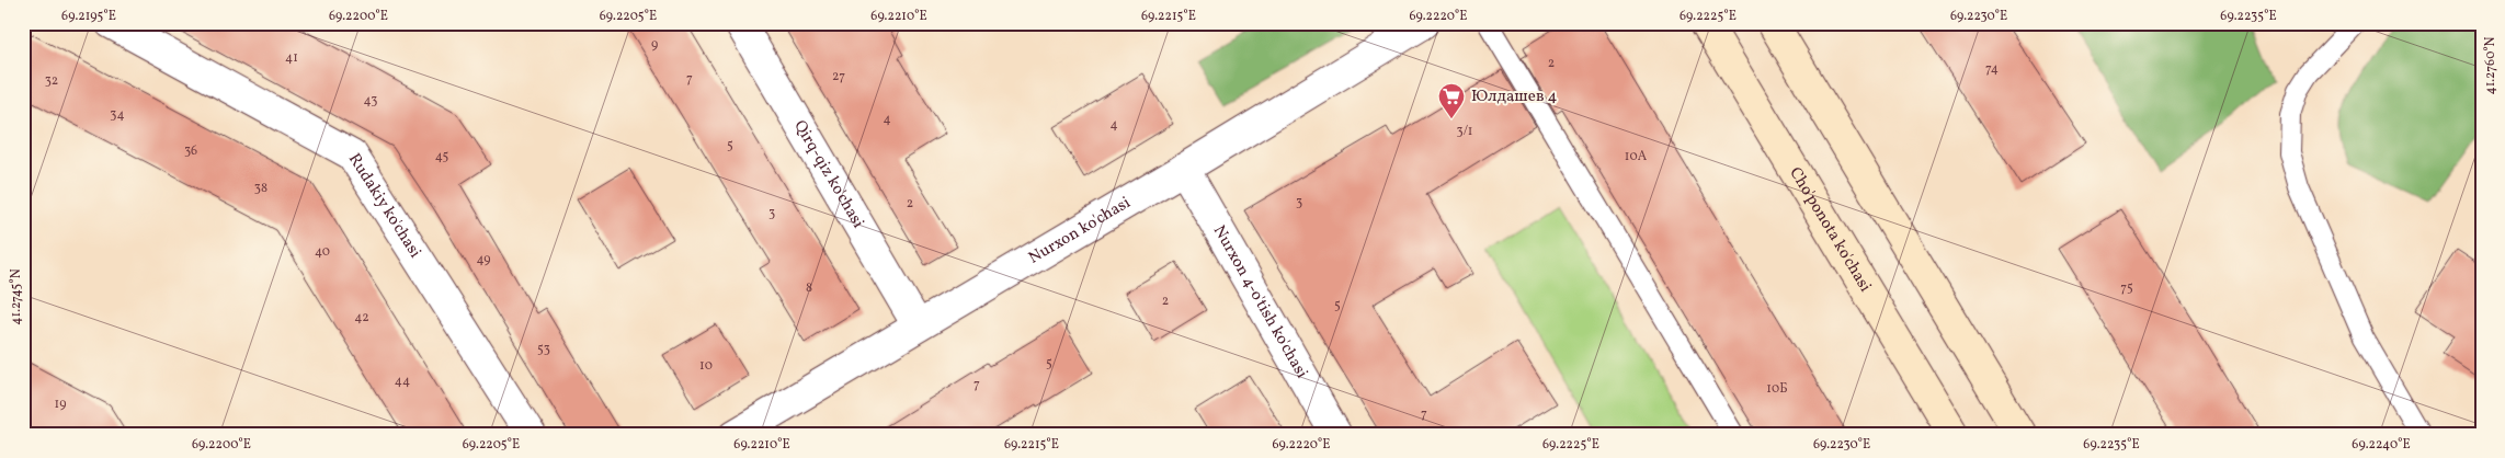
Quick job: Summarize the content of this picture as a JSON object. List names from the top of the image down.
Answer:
{
  "streets": {
    "main road": ["Cho'ponota ko'chasi"],
    "street": [
      "Qirq-qiz ko'chasi",
      "Rudakiy ko'chasi",
      "Nurxon ko'chasi",
      "Nurxon 4-o'tish ko'chasi"
    ]
  },
  "crossings": [
    ["Qirq-qiz ko'chasi", "Nurxon ko'chasi"],
    ["Nurxon ko'chasi", "Nurxon 4-o'tish ko'chasi"]
  ],
  "places": {
    "supermarket": ["Юлдашев 4"]
  },
  "house_numbers": [
    "9",
    "41",
    "2",
    "74",
    "27",
    "7",
    "32",
    "43",
    "34",
    "4",
    "4",
    "3/1",
    "5",
    "36",
    "45",
    "10А",
    "38",
    "3",
    "2",
    "3",
    "40",
    "49",
    "8",
    "75",
    "2",
    "5",
    "42",
    "53",
    "5",
    "10",
    "44",
    "7",
    "10Б",
    "19",
    "7"
  ],
  "coordinates": [
    "69.2195°E",
    "69.2200°E",
    "69.2205°E",
    "69.2210°E",
    "69.2215°E",
    "69.2220°E",
    "69.2225°E",
    "69.2230°E",
    "69.2235°E",
    "41.2760°N",
    "41.2745°N",
    "69.2240°E"
  ]
}
